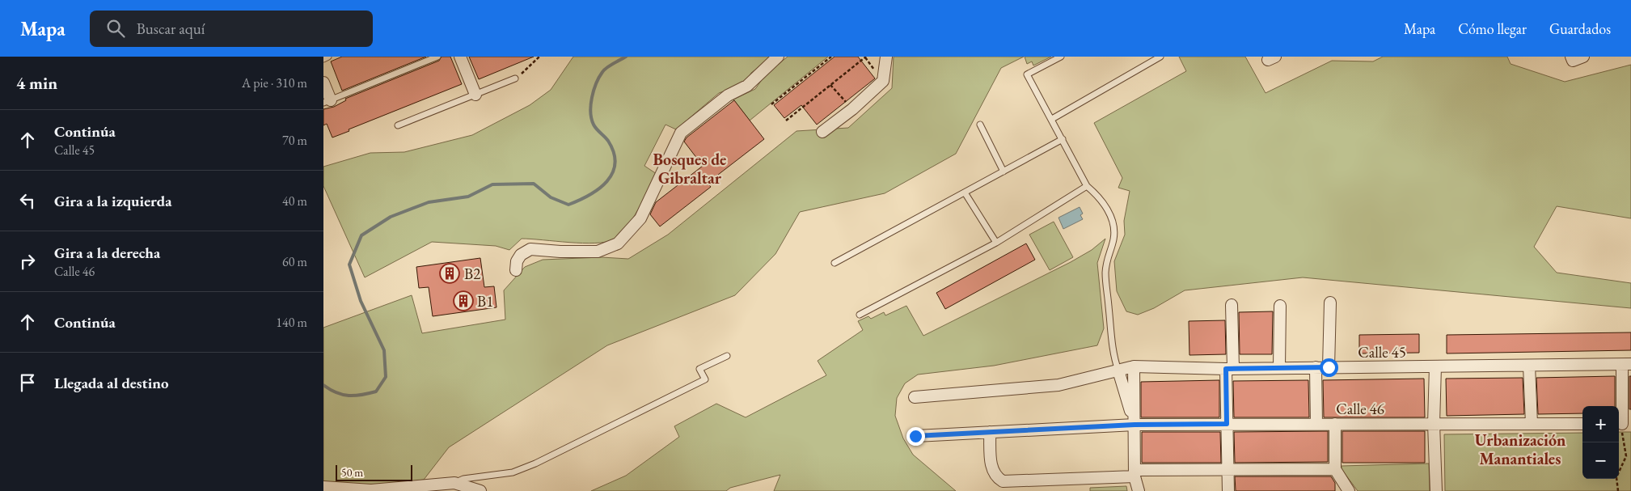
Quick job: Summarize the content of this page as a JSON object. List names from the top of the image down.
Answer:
{
  "streets": {
    "street": ["Calle 45", "Calle 46"]
  },
  "districts": ["Bosques de Gibraltar", "Urbanización Manantiales"],
  "places": {
    "building": ["B2", "B1"]
  },
  "scale_bar": "50 m",
  "page": {
    "header": "Mapa",
    "search": "Buscar aquí",
    "nav": ["Mapa", "Cómo llegar", "Guardados"],
    "heading": ["4 min", "A pie · 310 m"],
    "list": [
      ["Continúa", "Calle 45", "70 m"],
      ["Gira a la izquierda", "40 m"],
      ["Gira a la derecha", "Calle 46", "60 m"],
      ["Continúa", "140 m"],
      "Llegada al destino"
    ],
    "map_buttons": ["+", "−"],
    "scale": "50 m"
  }
}
